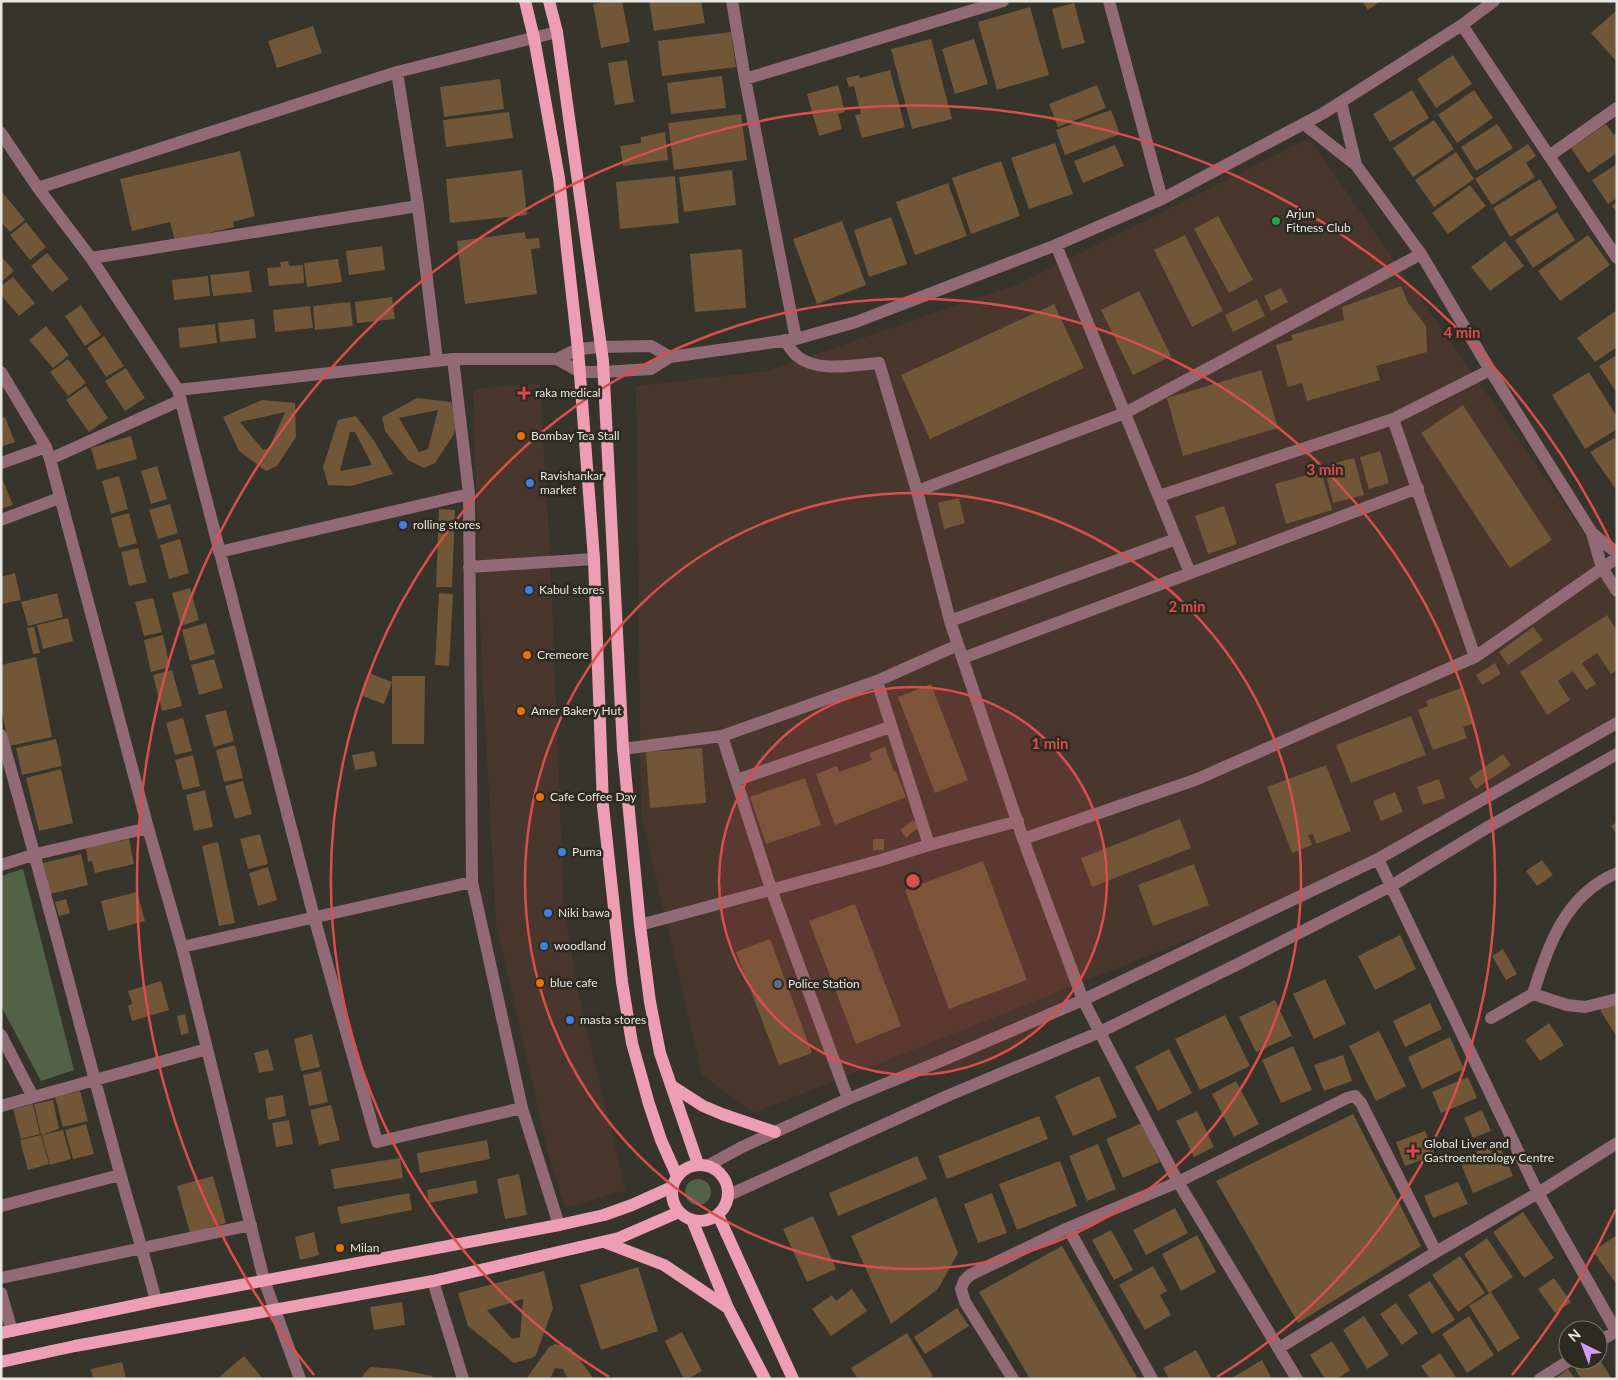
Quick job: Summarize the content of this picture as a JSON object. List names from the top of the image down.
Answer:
{
  "places": {
    "other": [
      "Arjun Fitness Club",
      "Bombay Tea Stall",
      "Ravishankar market",
      "rolling stores",
      "Kabul stores",
      "Cremeore",
      "Amer Bakery Hut",
      "Cafe Coffee Day",
      "Puma",
      "Niki bawa",
      "woodland",
      "blue cafe",
      "Police Station",
      "masta stores",
      "Milan"
    ],
    "health": ["raka medical", "Global Liver and Gastroenterology Centre"]
  },
  "north": "top left",
  "rings": [
    "4 min",
    "3 min",
    "2 min",
    "1 min"
  ]
}
